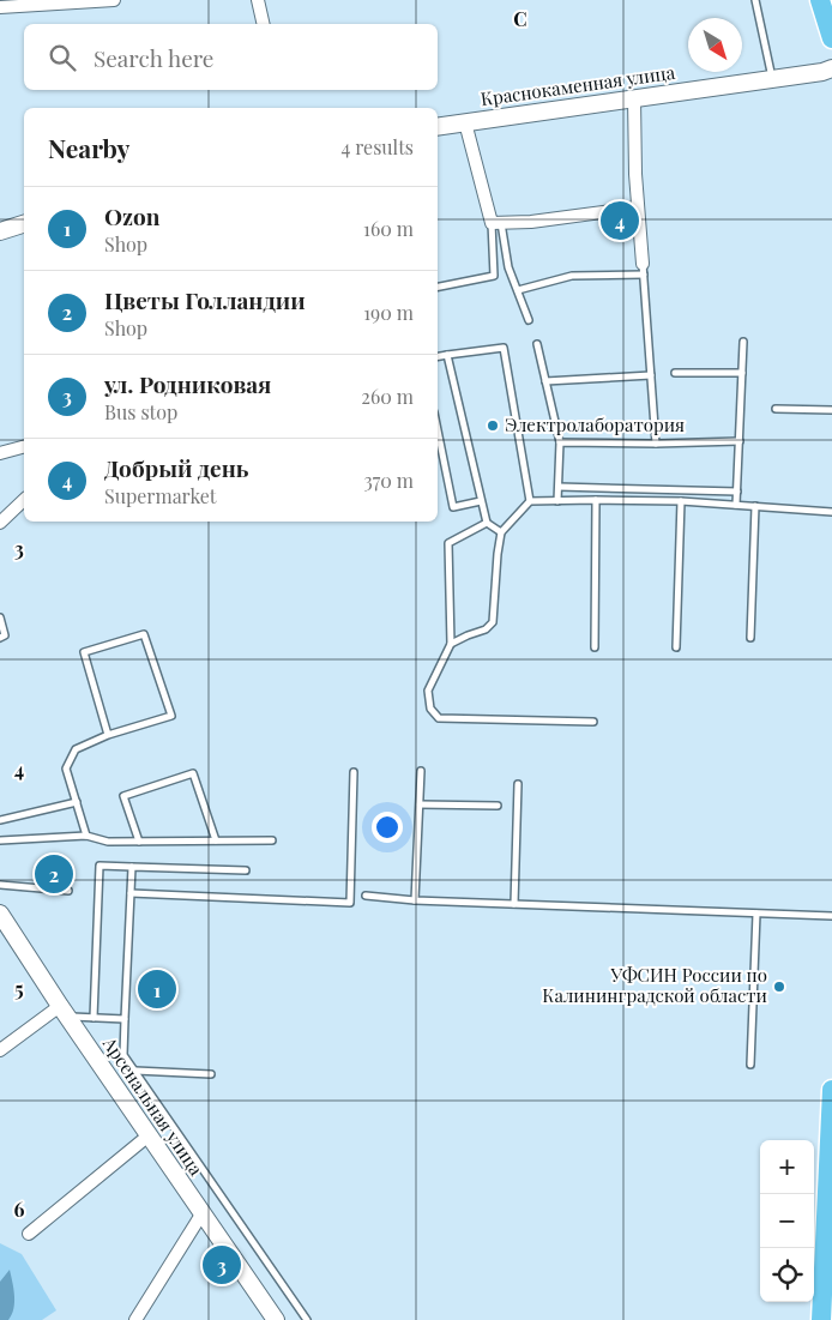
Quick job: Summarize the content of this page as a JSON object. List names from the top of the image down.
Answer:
{
  "streets": {
    "street": ["Краснокаменная улица", "Арсенальная улица"]
  },
  "places": ["Электролаборатория", "УФСИН России по Калининградской области"],
  "north": "bottom right",
  "page": {
    "search": "Search here",
    "heading": ["Nearby", "4 results"],
    "list": [
      {
        "mark": "1",
        "name": "Ozon",
        "note": "Shop",
        "value": "160 m"
      },
      {
        "mark": "2",
        "name": "Цветы Голландии",
        "note": "Shop",
        "value": "190 m"
      },
      {
        "mark": "3",
        "name": "ул. Родниковая",
        "note": "Bus stop",
        "value": "260 m"
      },
      {
        "mark": "4",
        "name": "Добрый день",
        "note": "Supermarket",
        "value": "370 m"
      }
    ],
    "pins": [
      "4",
      "2",
      "1",
      "3"
    ],
    "map_buttons": ["+", "−"]
  },
  "grid": {
    "columns": ["C"],
    "rows": [
      "3",
      "4",
      "5",
      "6"
    ]
  }
}
